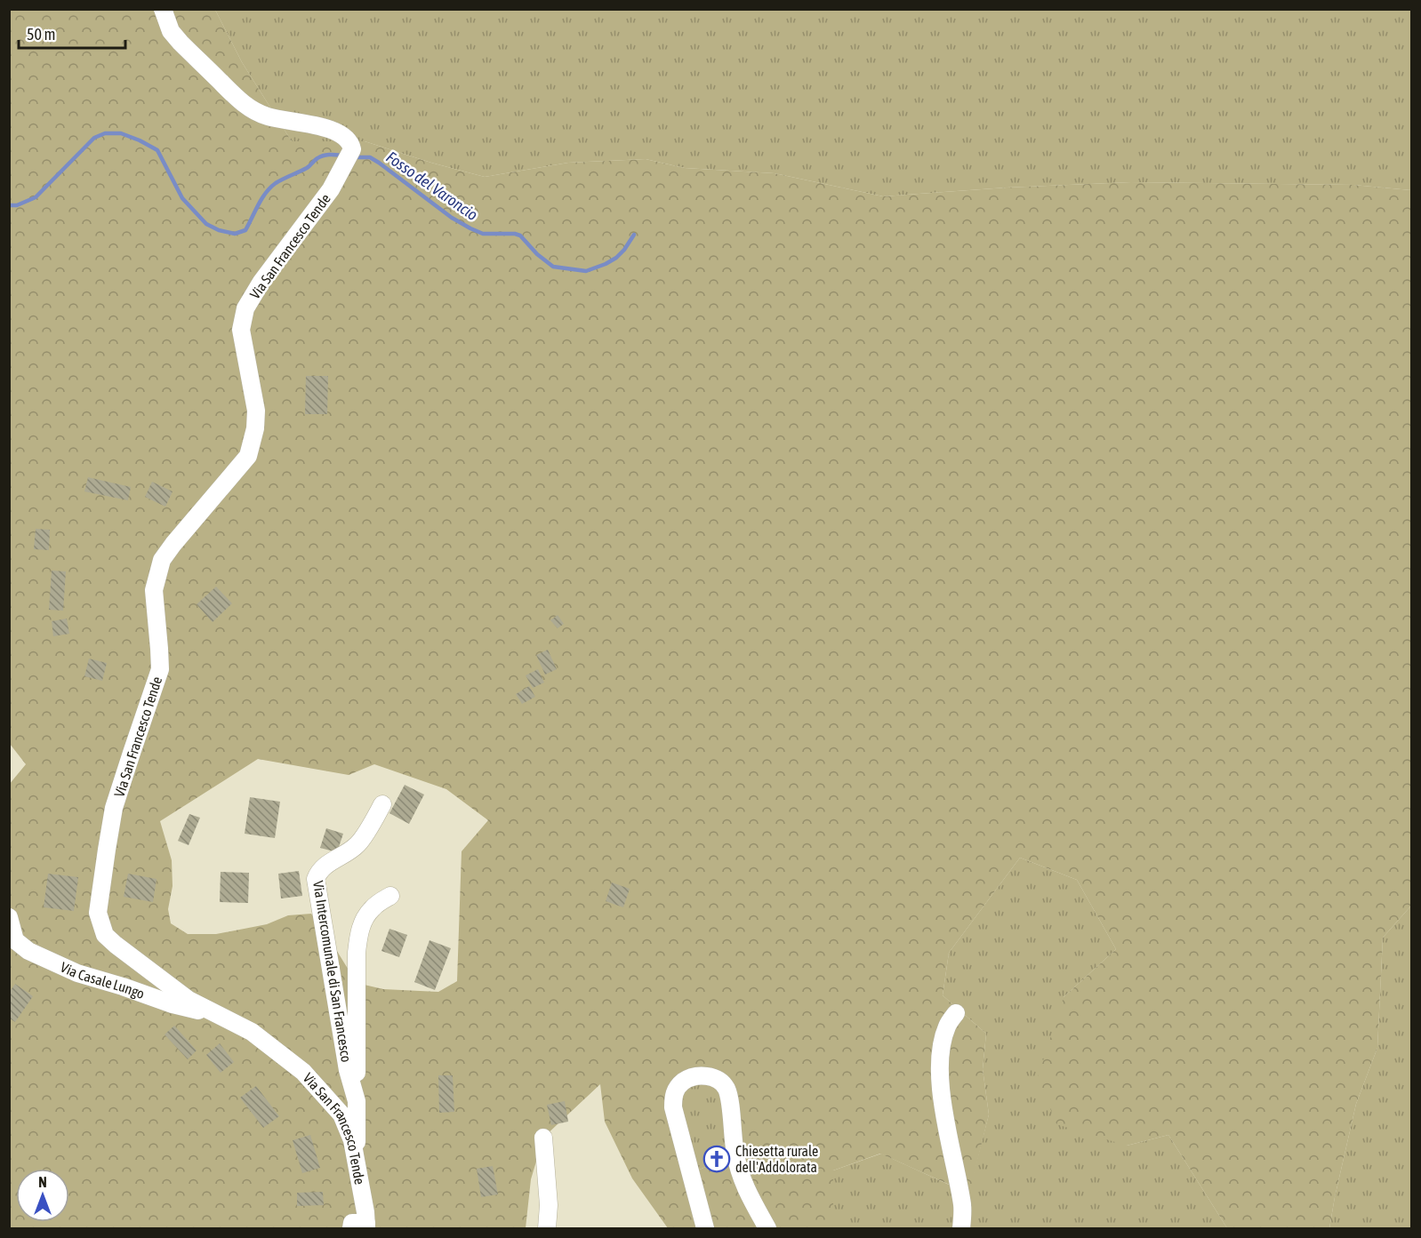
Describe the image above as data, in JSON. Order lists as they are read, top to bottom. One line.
{"streets":{"street":["Via San Francesco Tende","Via Intercomunale di San Francesco","Via Casale Lungo"]},"crossings":[["Via San Francesco Tende","Via Intercomunale di San Francesco"],["Via San Francesco Tende","Via Casale Lungo"]],"water":["Fosso del Varoncio"],"places":{"church":["Chiesetta rurale dell'Addolorata"]},"scale_bar":"50 m","north":"top"}
